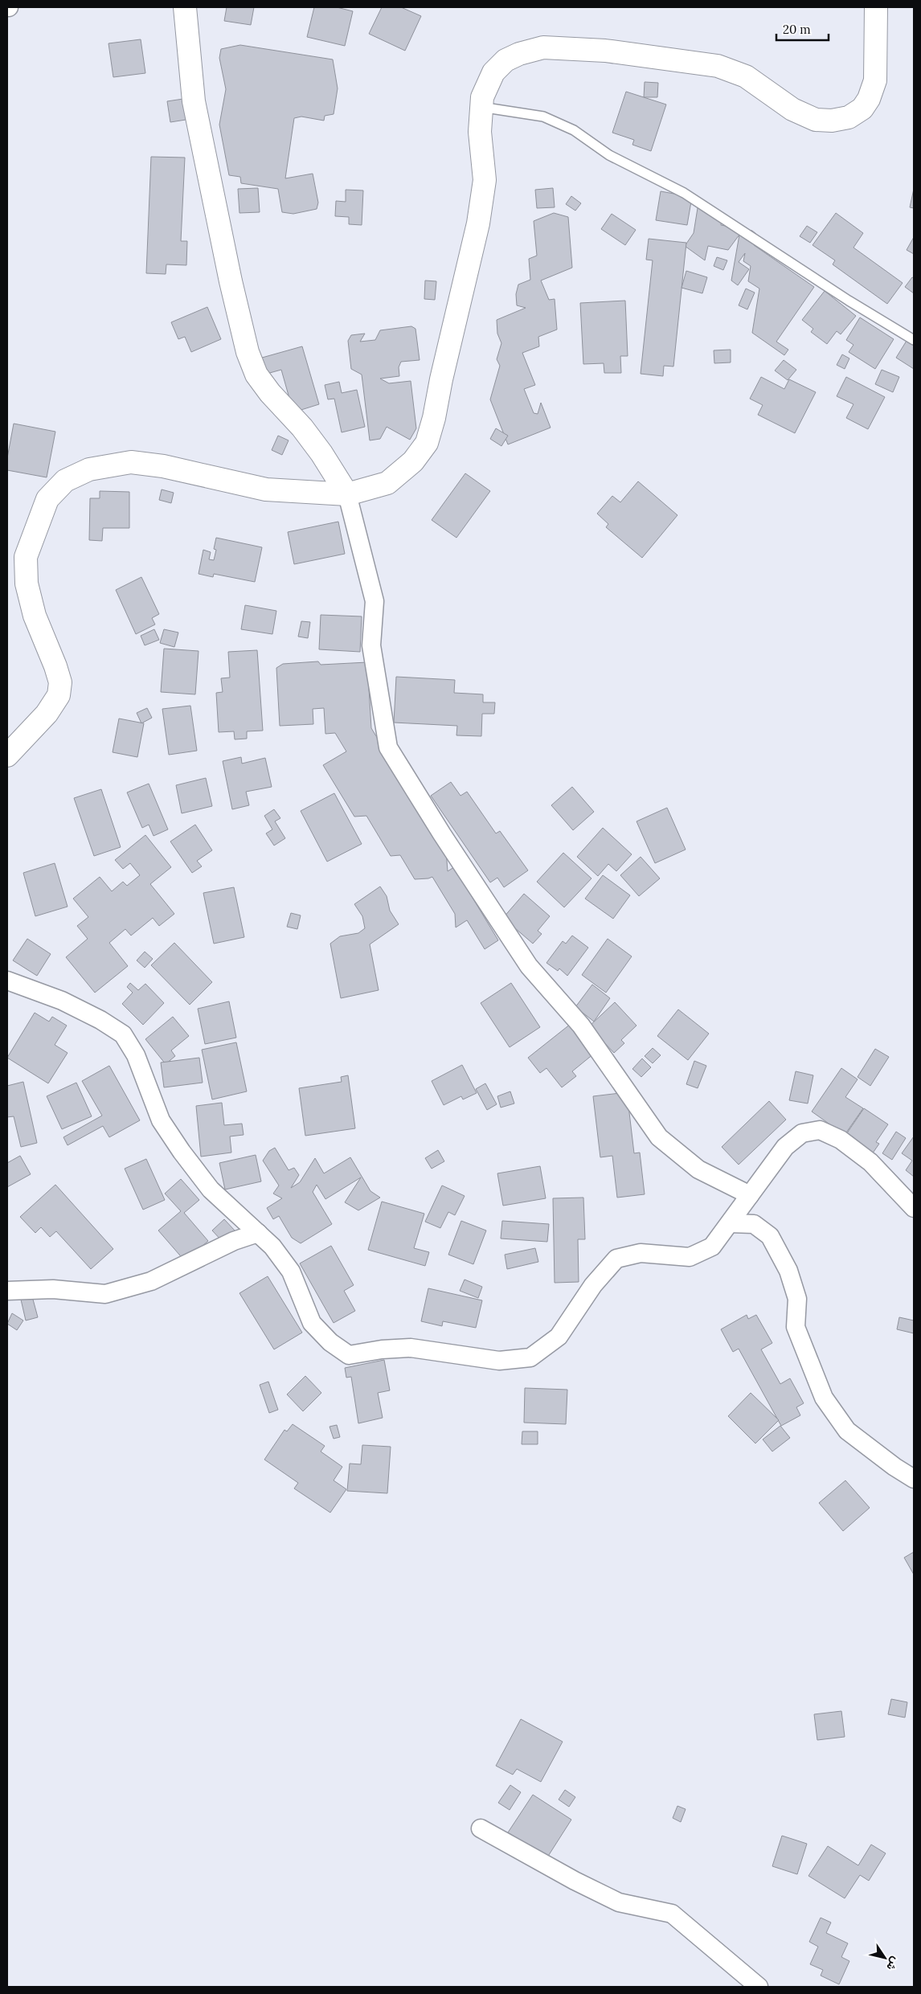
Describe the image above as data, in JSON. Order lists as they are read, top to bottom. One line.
{"scale_bar":"20 m","north":"bottom right"}
